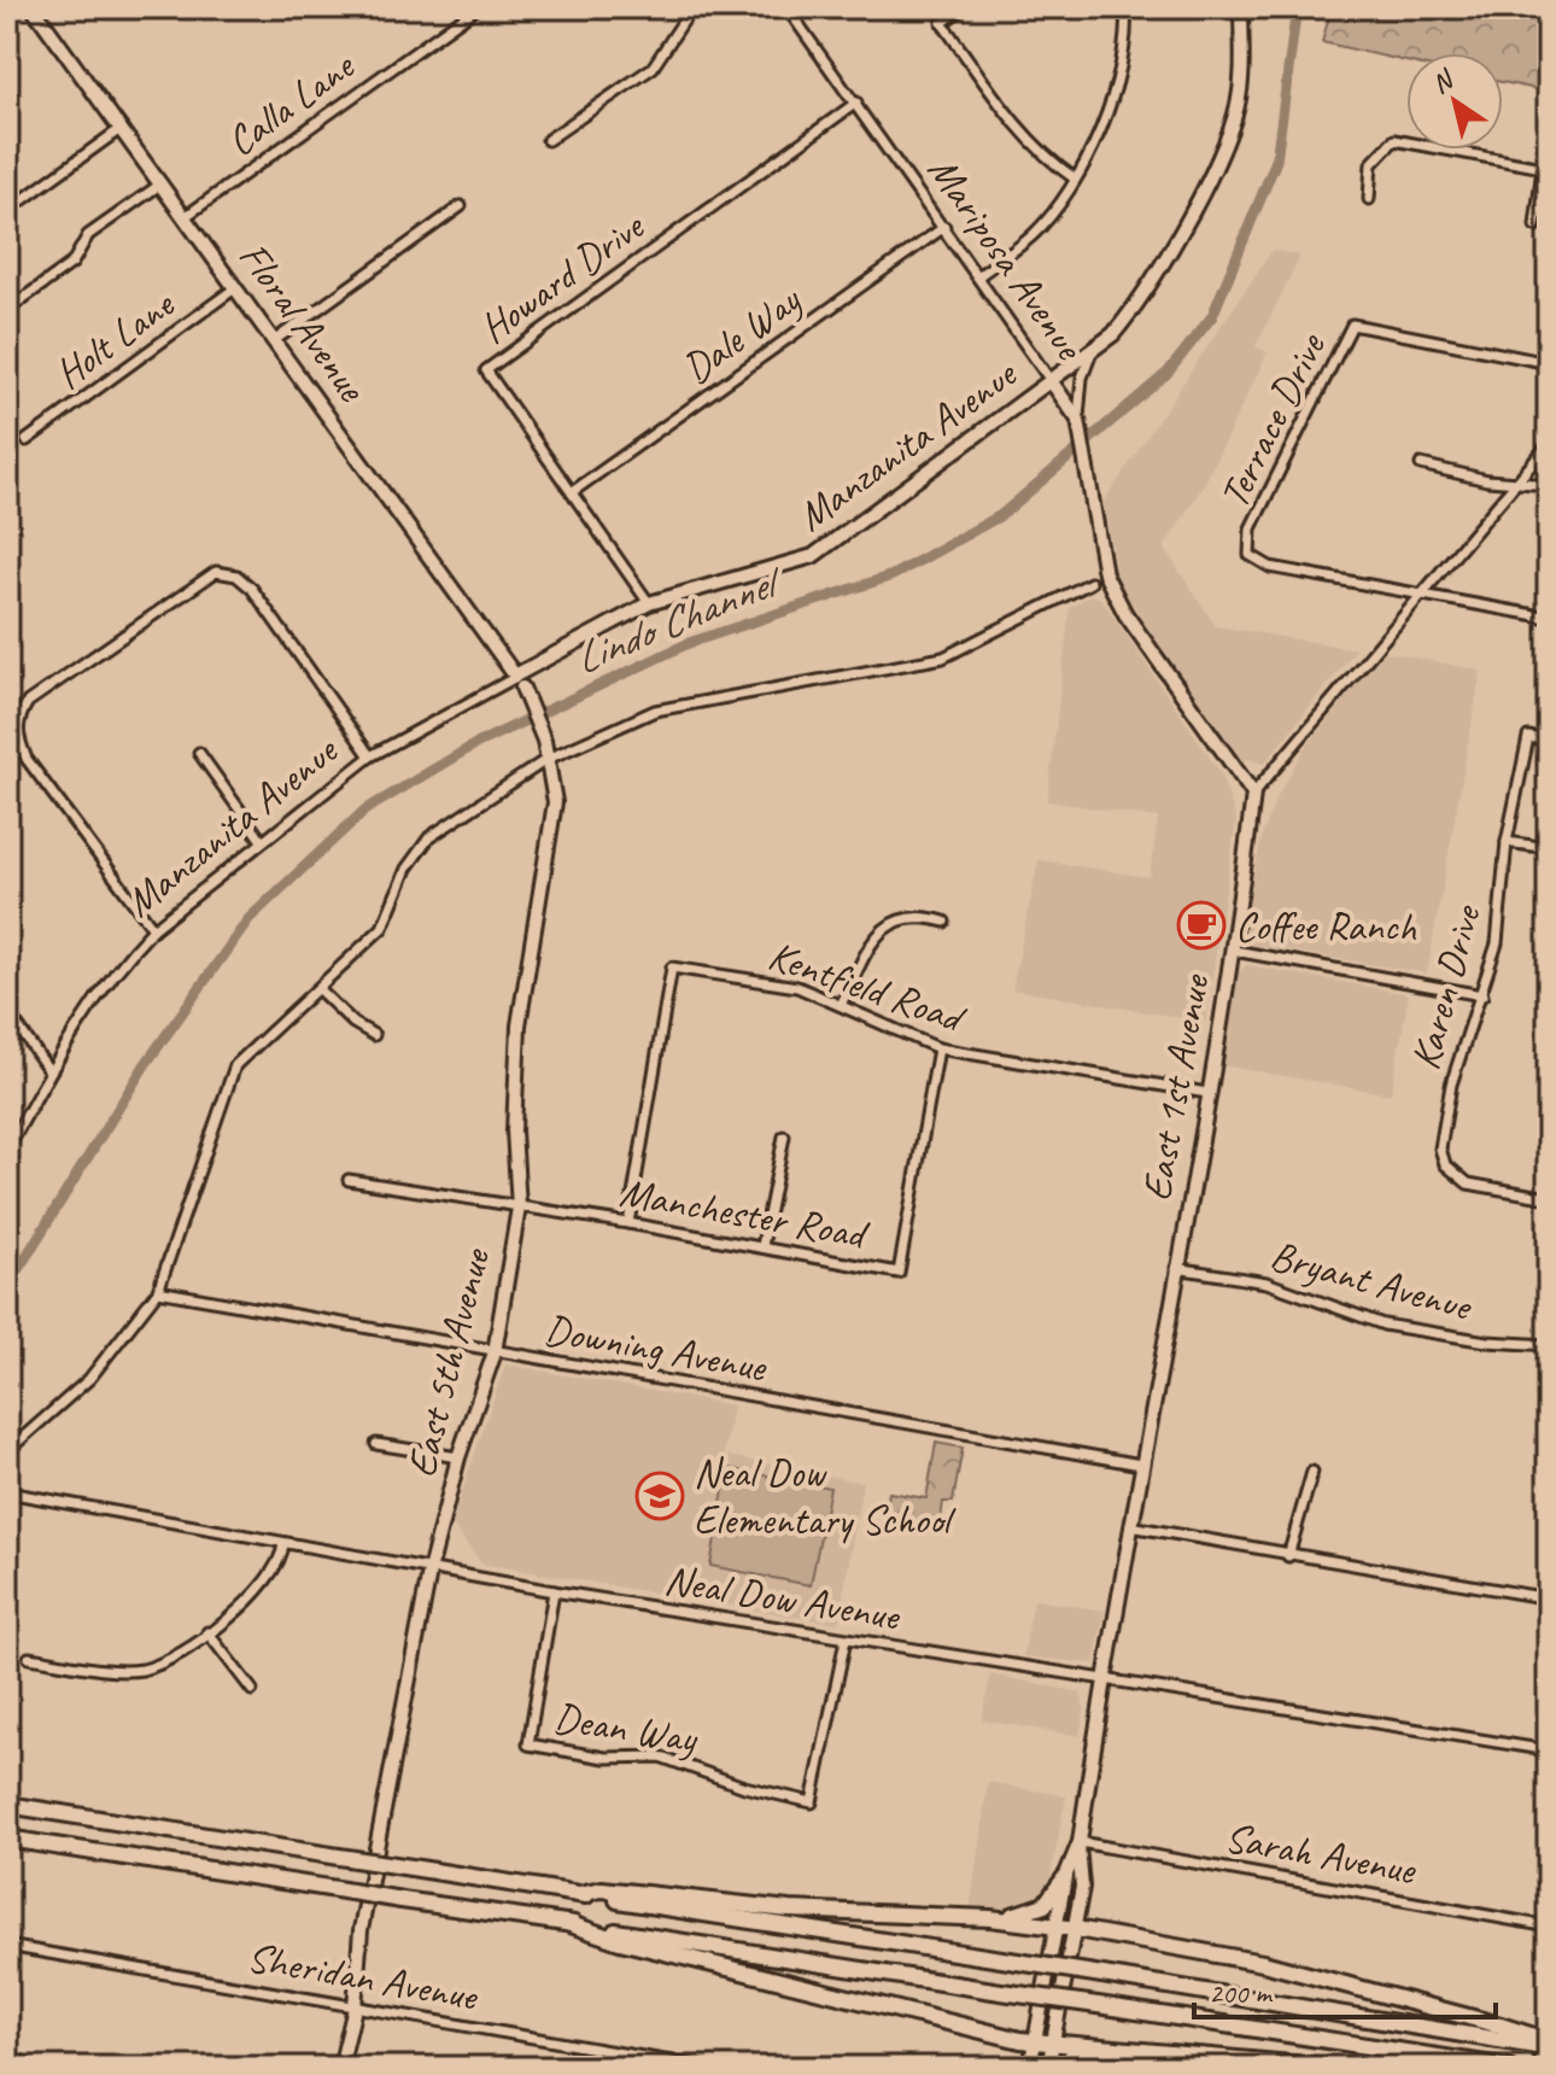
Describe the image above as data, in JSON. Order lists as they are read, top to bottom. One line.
{"streets":{"street":["Calla Lane","Mariposa Avenue","Howard Drive","Floral Avenue","Dale Way","Holt Lane","Terrace Drive","Manzanita Avenue","Kentfield Road","Karen Drive","East 1st Avenue","Manchester Road","Bryant Avenue","Downing Avenue","East 5th Avenue","Neal Dow Avenue","Dean Way","Sarah Avenue","Sheridan Avenue"]},"crossings":[["Calla Lane","Floral Avenue"],["Mariposa Avenue","Howard Drive"],["Mariposa Avenue","Dale Way"],["Mariposa Avenue","Manzanita Avenue"],["Mariposa Avenue","East 1st Avenue"],["Howard Drive","Dale Way"],["Howard Drive","Manzanita Avenue"],["Floral Avenue","Holt Lane"],["Floral Avenue","Manzanita Avenue"],["Floral Avenue","East 5th Avenue"],["Manzanita Avenue","East 5th Avenue"],["Kentfield Road","East 1st Avenue"],["Kentfield Road","Manchester Road"],["East 1st Avenue","Bryant Avenue"],["East 1st Avenue","Downing Avenue"],["East 1st Avenue","Neal Dow Avenue"],["East 1st Avenue","Sarah Avenue"],["Manchester Road","East 5th Avenue"],["Downing Avenue","East 5th Avenue"],["East 5th Avenue","Neal Dow Avenue"],["East 5th Avenue","Sheridan Avenue"],["Neal Dow Avenue","Dean Way"]],"water":["Lindo Channel"],"places":{"cafe":["Coffee Ranch"],"school or university":["Neal Dow Elementary School"]},"scale_bar":"200 m","north":"top left"}
